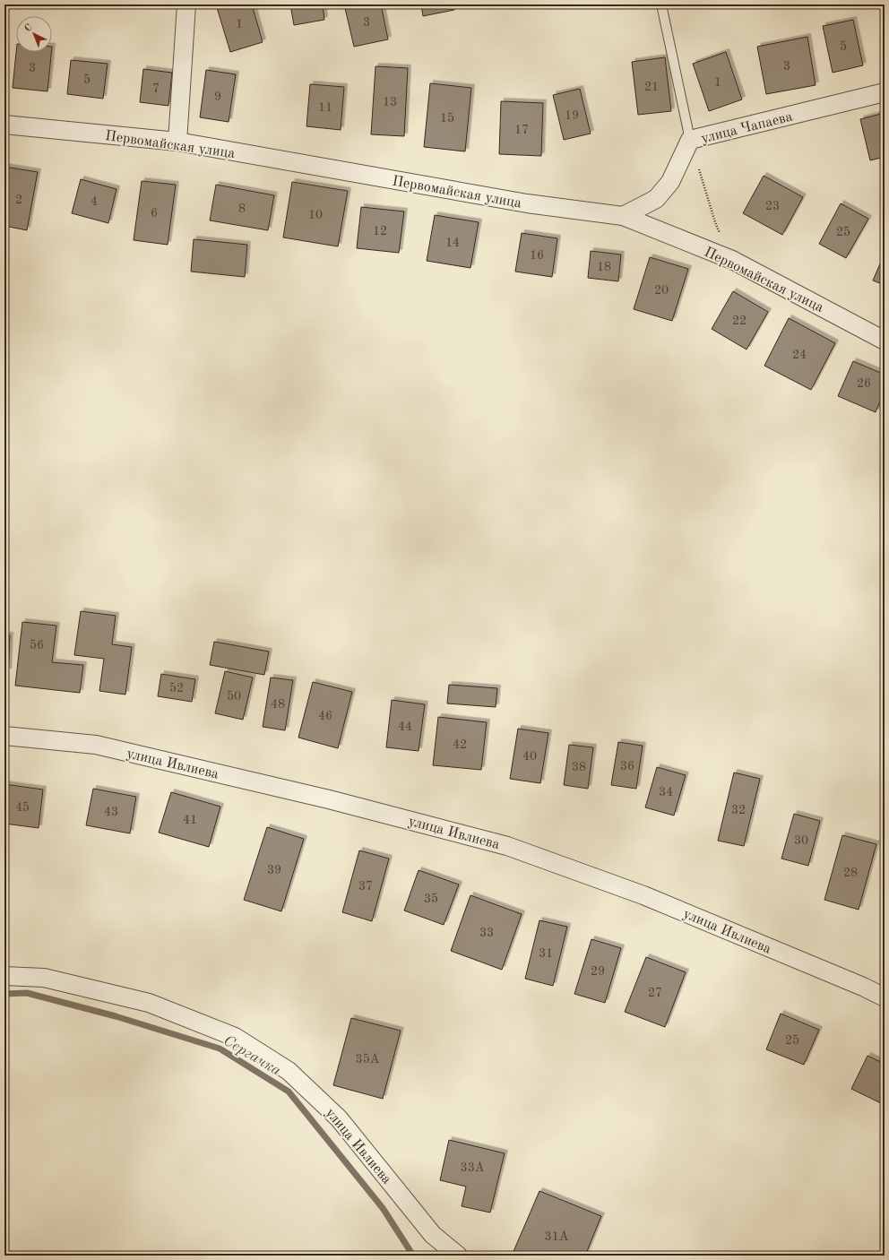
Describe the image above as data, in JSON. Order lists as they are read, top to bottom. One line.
{"streets":{"street":["улица Чапаева","Первомайская улица","улица Ивлиева"]},"crossings":[["улица Чапаева","Первомайская улица"]],"water":["Сергачка"],"house_numbers":["3","1","5","3","3","5","1","21","7","9","13","11","19","15","17","2","4","23","8","6","10","12","25","14","16","18","20","22","24","26","56","52","50","48","46","44","42","40","36","38","34","45","32","43","41","30","39","28","37","35","33","31","29","27","25","35А","33А","31А"],"north":"top left"}
